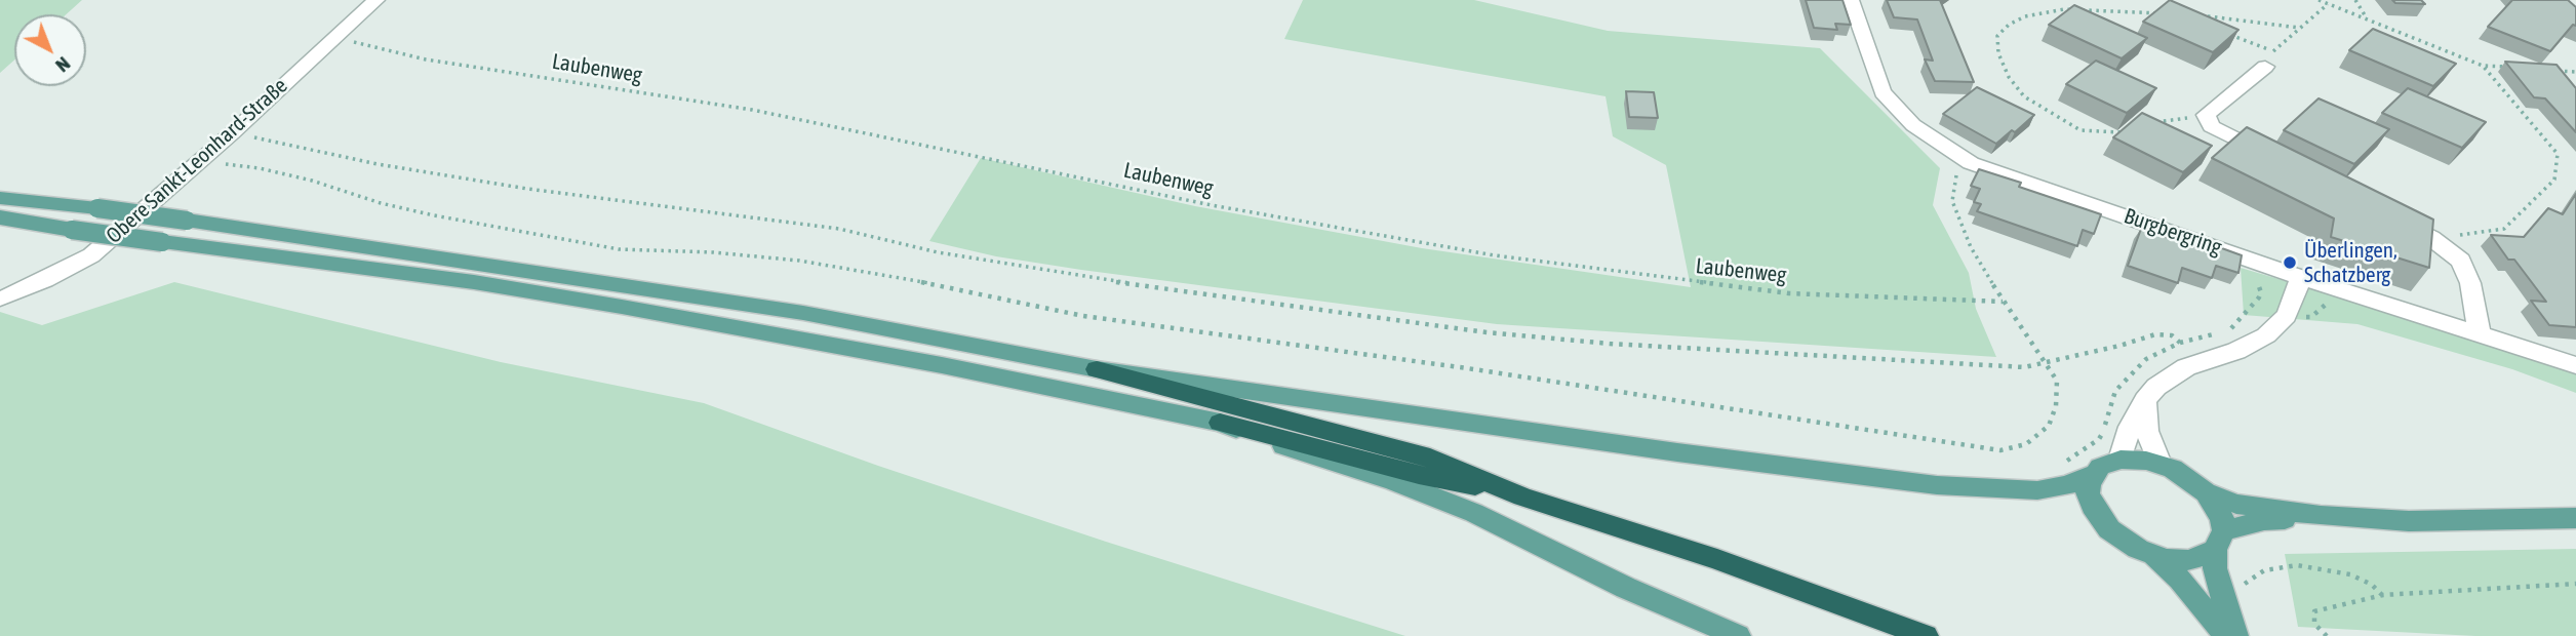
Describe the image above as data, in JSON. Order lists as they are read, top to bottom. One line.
{"streets":{"street":["Obere Sankt-Leonhard-Straße","Burgbergring"],"path":["Laubenweg"]},"crossings":[["Laubenweg","Obere Sankt-Leonhard-Straße"]],"places":["Überlingen, Schatzberg"],"north":"bottom right"}
